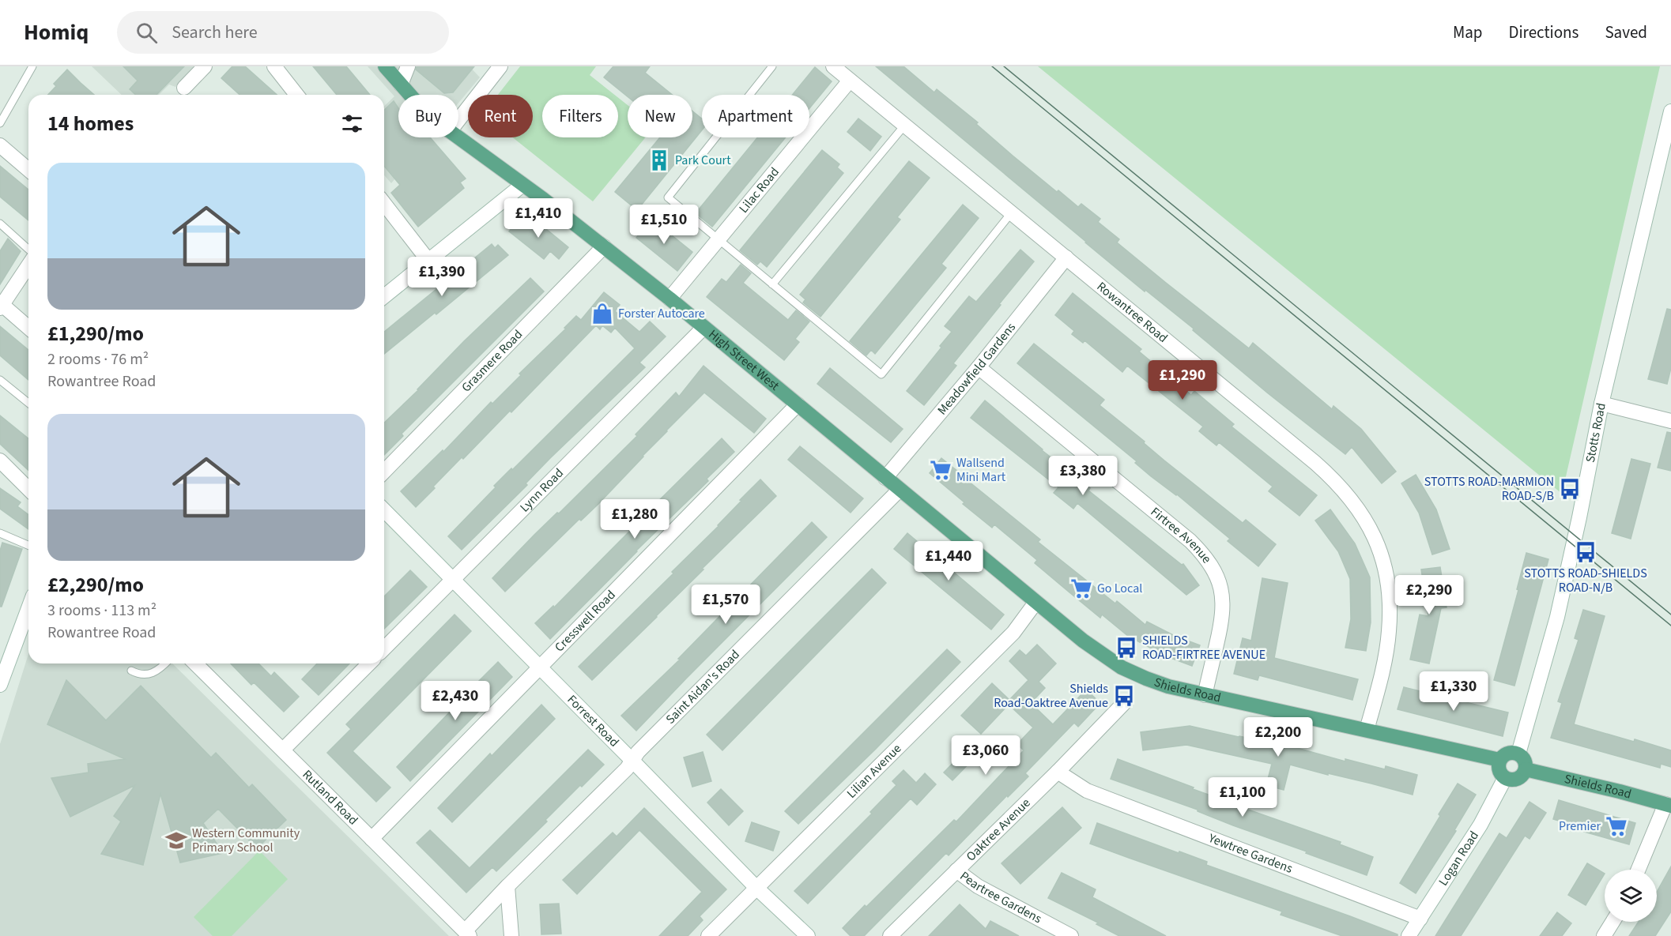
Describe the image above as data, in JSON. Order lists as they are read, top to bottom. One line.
{"streets":{"main road":["High Street West","Shields Road"],"street":["Lilac Road","Rowantree Road","Grasmere Road","Meadowfield Gardens","Stotts Road","Lynn Road","Firtree Avenue","Cresswell Road","Saint Aidan's Road","Forrest Road","Lilian Avenue","Rutland Road","Oaktree Avenue","Yewtree Gardens","Logan Road","Peartree Gardens"]},"crossings":[["Lilac Road","Rowantree Road"],["Lilac Road","High Street West"],["Rowantree Road","Meadowfield Gardens"],["Rowantree Road","Shields Road"],["High Street West","Grasmere Road"],["High Street West","Meadowfield Gardens"],["High Street West","Lynn Road"],["High Street West","Cresswell Road"],["High Street West","Saint Aidan's Road"],["High Street West","Shields Road"],["High Street West","Lilian Avenue"],["Meadowfield Gardens","Firtree Avenue"],["Stotts Road","Shields Road"],["Stotts Road","Logan Road"],["Lynn Road","Forrest Road"],["Firtree Avenue","Shields Road"],["Cresswell Road","Forrest Road"],["Cresswell Road","Rutland Road"],["Saint Aidan's Road","Forrest Road"],["Saint Aidan's Road","Rutland Road"],["Shields Road","Lilian Avenue"],["Shields Road","Logan Road"],["Forrest Road","Lilian Avenue"],["Oaktree Avenue","Yewtree Gardens"],["Oaktree Avenue","Peartree Gardens"],["Yewtree Gardens","Logan Road"]],"places":{"building":["Park Court"],"shop":["Forster Autocare"],"supermarket":["Wallsend Mini Mart","Go Local","Premier"],"bus stop":["STOTTS ROAD-MARMION ROAD-S/B","STOTTS ROAD-SHIELDS ROAD-N/B","SHIELDS ROAD-FIRTREE AVENUE","Shields Road-Oaktree Avenue"],"school or university":["Western Community Primary School"]},"page":{"header":"Homiq","search":"Search here","nav":["Map","Directions","Saved"],"chip":["Buy","Rent","Filters","New","Apartment"],"heading":"14 homes","list":[{"name":"£1,290/mo","note":"2 rooms · 76 m² · Rowantree Road"},{"name":"£2,290/mo","note":"3 rooms · 113 m² · Rowantree Road"}],"price":["£1,410","£1,510","£1,390","£1,290","£3,380","£1,280","£1,440","£2,290","£1,570","£1,330","£2,430","£2,200","£3,060","£1,100"]}}
